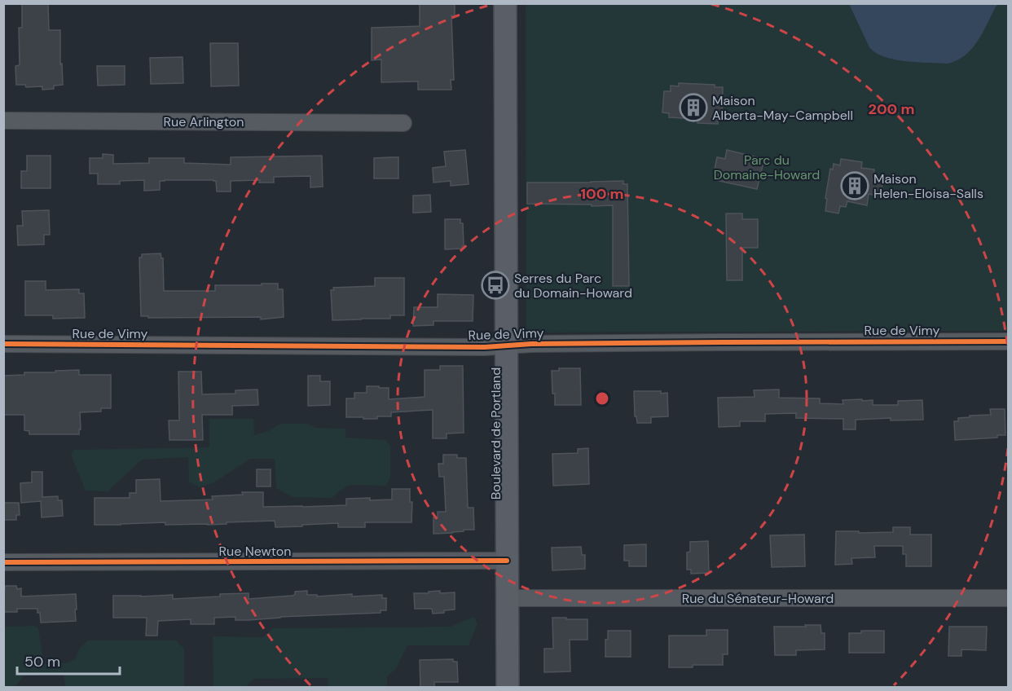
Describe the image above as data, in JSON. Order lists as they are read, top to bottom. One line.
{"streets":{"main road":["Boulevard de Portland"],"street":["Rue Arlington","Rue de Vimy","Rue Newton","Rue du Sénateur-Howard"]},"crossings":[["Rue de Vimy","Boulevard de Portland"],["Boulevard de Portland","Rue Newton"],["Boulevard de Portland","Rue du Sénateur-Howard"]],"parks":["Parc du Domaine-Howard"],"places":{"building":["Maison Alberta-May-Campbell","Maison Helen-Eloisa-Salls"],"bus stop":["Serres du Parc du Domain-Howard"]},"scale_bar":"50 m","rings":["200 m","100 m"]}
